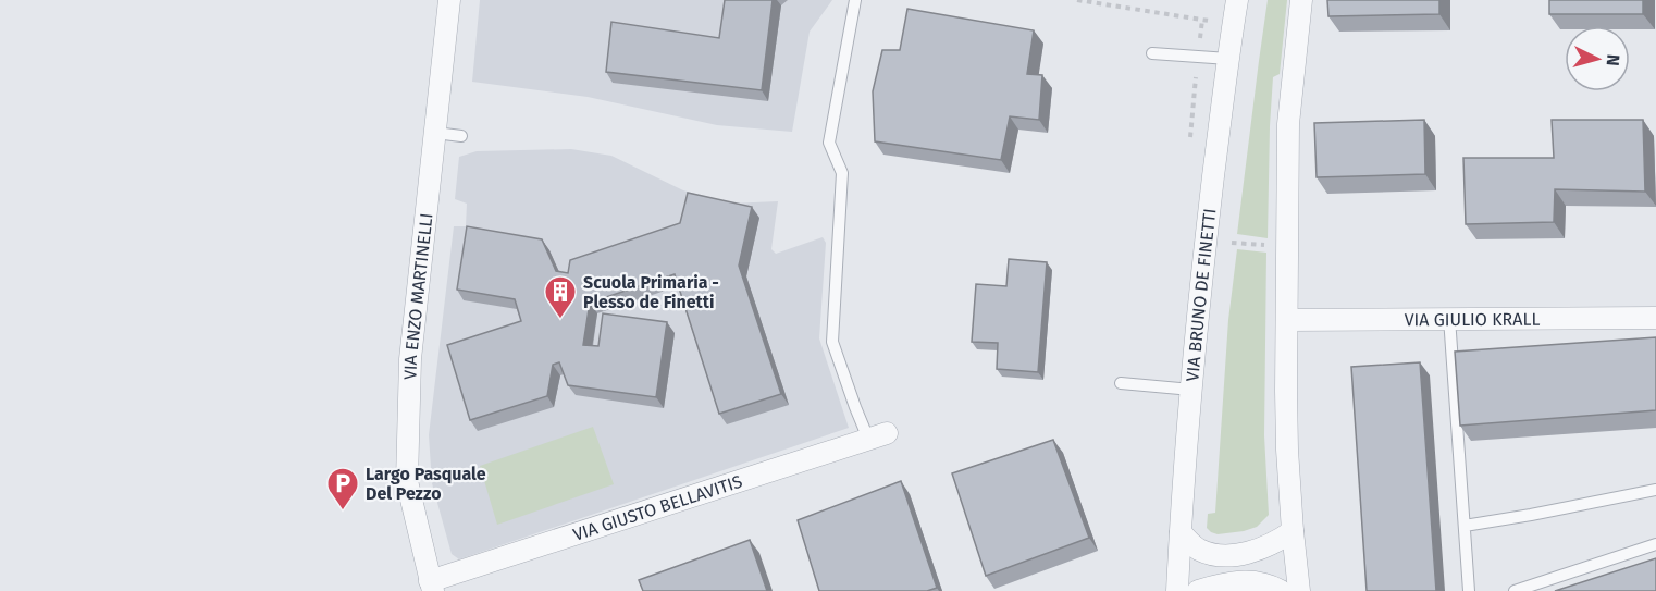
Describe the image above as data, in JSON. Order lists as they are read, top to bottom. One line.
{"streets":{"street":["VIA BRUNO DE FINETTI","VIA ENZO MARTINELLI","VIA GIULIO KRALL","VIA GIUSTO BELLAVITIS"]},"crossings":[["VIA ENZO MARTINELLI","VIA GIUSTO BELLAVITIS"]],"places":{"building":["Scuola Primaria - Plesso de Finetti"],"parking":["Largo Pasquale Del Pezzo"]},"north":"right"}
